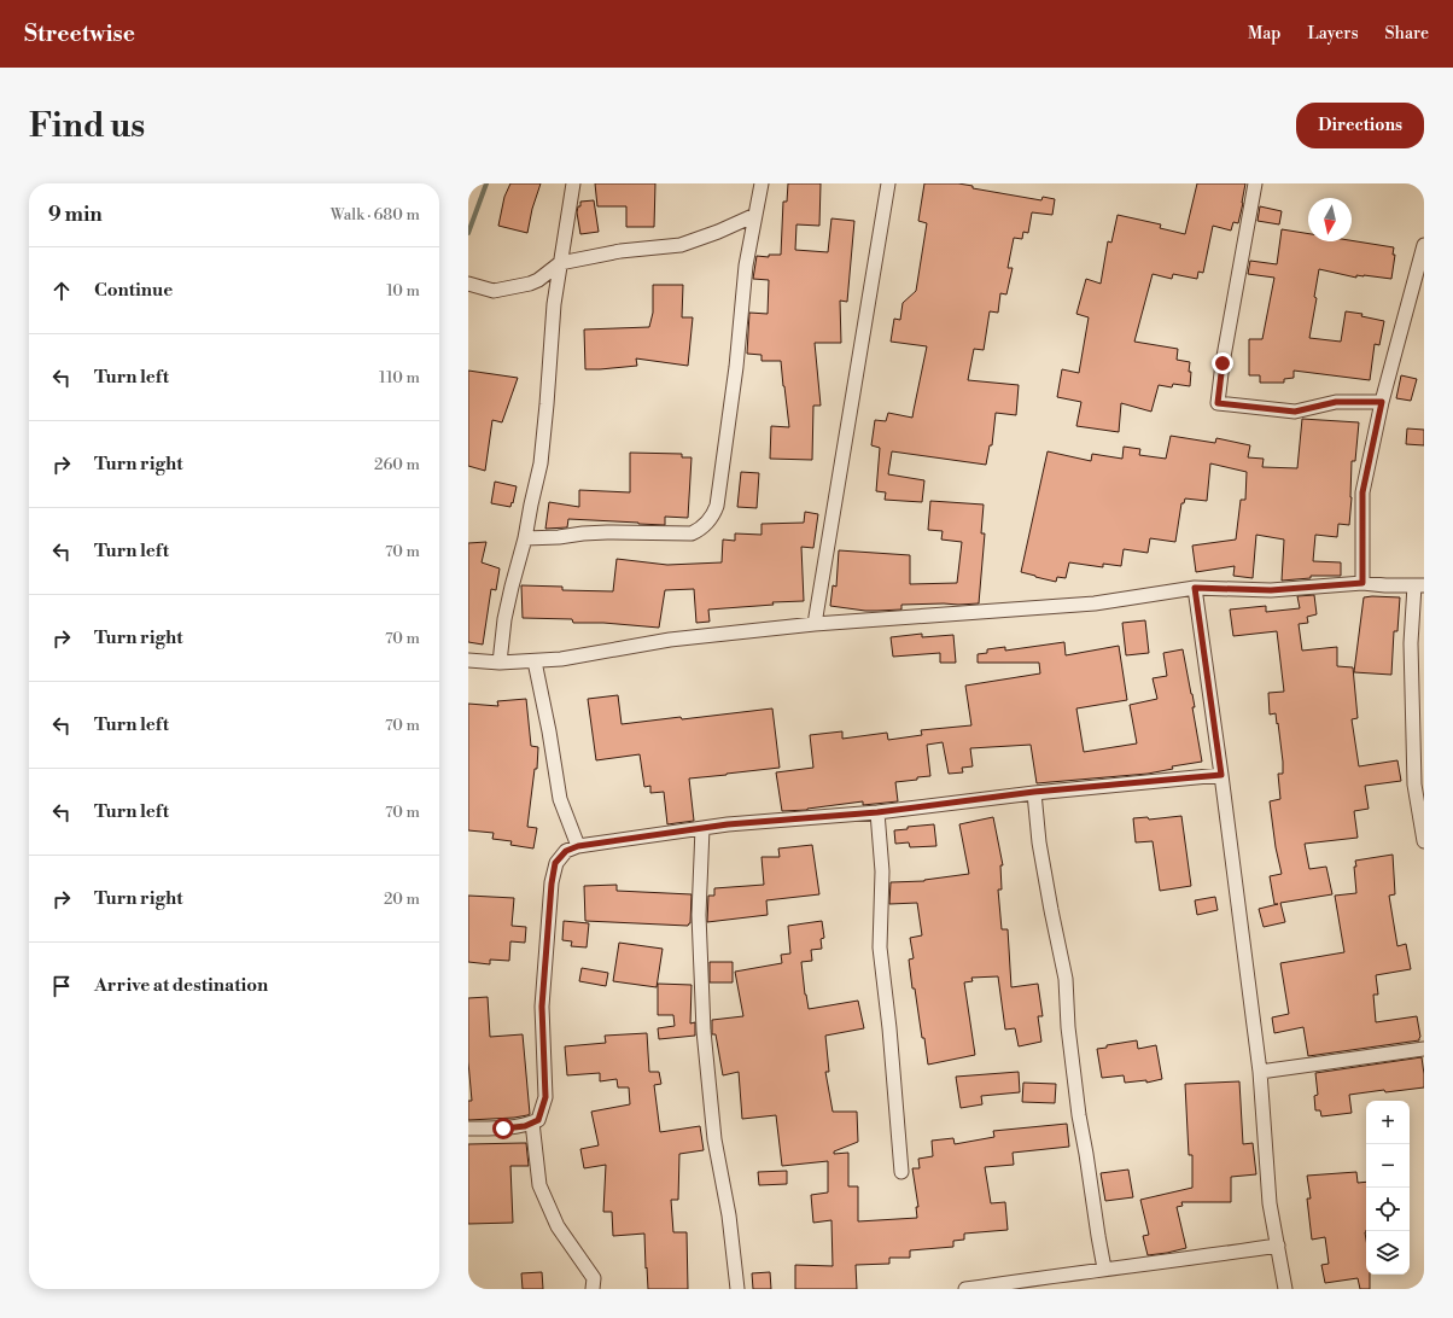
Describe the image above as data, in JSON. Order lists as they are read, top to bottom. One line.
{"north":"bottom","page":{"header":"Streetwise","nav":["Map","Layers","Share"],"buttons":"Directions","title":"Find us","heading":["9 min","Walk · 680 m"],"list":[["Continue","10 m"],["Turn left","110 m"],["Turn right","260 m"],["Turn left","70 m"],["Turn right","70 m"],["Turn left","70 m"],["Turn left","70 m"],["Turn right","20 m"],"Arrive at destination"],"map_buttons":["+","−"]}}
